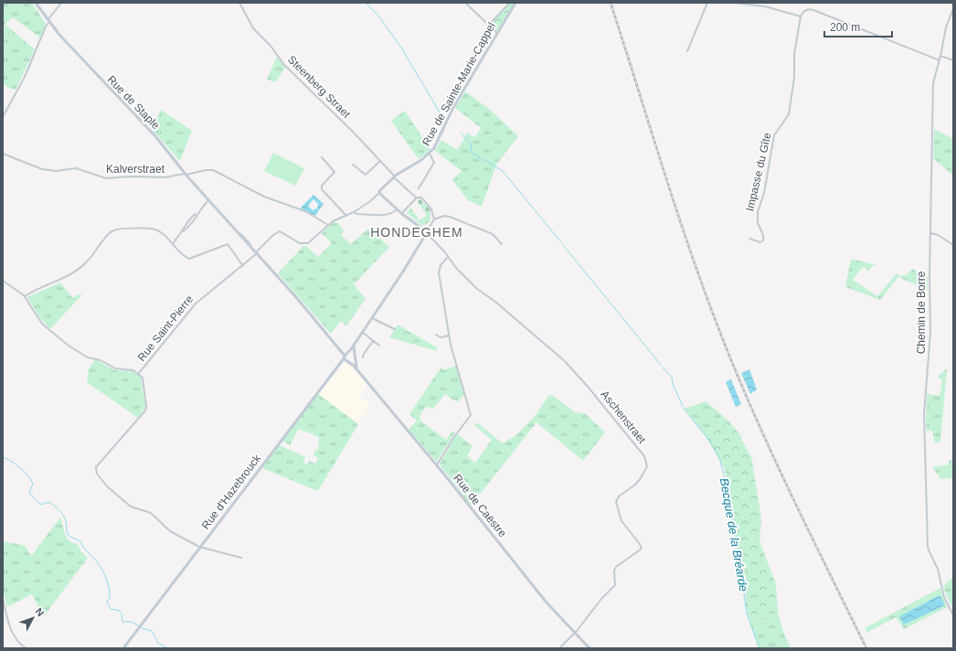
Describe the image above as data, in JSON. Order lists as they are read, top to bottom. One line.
{"streets":{"main road":["Rue de Sainte-Marie-Cappel","Rue de Staple","Rue d'Hazebrouck","Rue de Caëstre"],"street":["Steenberg Straet","Kalverstraet","Impasse du Gîte","Chemin de Borre","Rue Saint-Pierre","Aschenstraet"]},"crossings":[["Rue de Sainte-Marie-Cappel","Steenberg Straet"],["Rue de Sainte-Marie-Cappel","Rue Saint-Pierre"],["Rue de Staple","Kalverstraet"],["Rue de Staple","Rue Saint-Pierre"],["Rue de Staple","Rue d'Hazebrouck"],["Rue de Staple","Rue de Caëstre"],["Kalverstraet","Rue Saint-Pierre"],["Aschenstraet","Rue d'Hazebrouck"],["Aschenstraet","Rue de Caëstre"],["Rue d'Hazebrouck","Rue de Caëstre"]],"districts":["HONDEGHEM"],"water":["Becque de la Bréarde"],"scale_bar":"200 m","north":"top right"}
